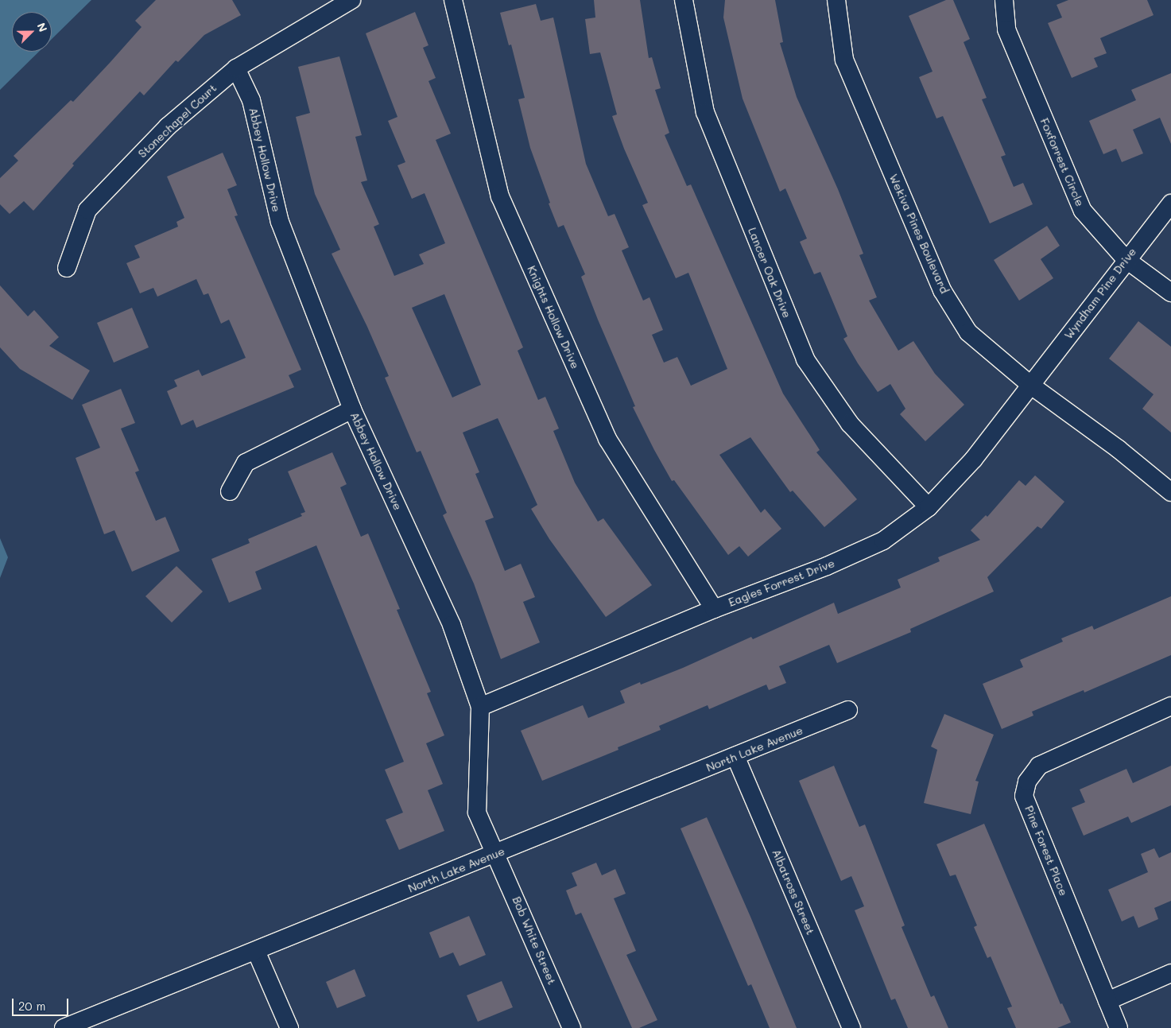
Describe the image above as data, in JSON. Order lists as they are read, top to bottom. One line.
{"streets":{"street":["Stonechapel Court","Abbey Hollow Drive","Foxforrest Circle","Wekiva Pines Boulevard","Lancer Oak Drive","Wyndham Pine Drive","Knights Hollow Drive","Eagles Forrest Drive","North Lake Avenue","Pine Forest Place","Albatross Street","Bob White Street"]},"crossings":[["Stonechapel Court","Abbey Hollow Drive"],["Abbey Hollow Drive","Eagles Forrest Drive"],["Abbey Hollow Drive","North Lake Avenue"],["Abbey Hollow Drive","Bob White Street"],["Foxforrest Circle","Wyndham Pine Drive"],["Wekiva Pines Boulevard","Wyndham Pine Drive"],["Wekiva Pines Boulevard","Eagles Forrest Drive"],["Lancer Oak Drive","Eagles Forrest Drive"],["Wyndham Pine Drive","Eagles Forrest Drive"],["Knights Hollow Drive","Eagles Forrest Drive"],["North Lake Avenue","Albatross Street"],["North Lake Avenue","Bob White Street"]],"scale_bar":"20 m","north":"top right"}
